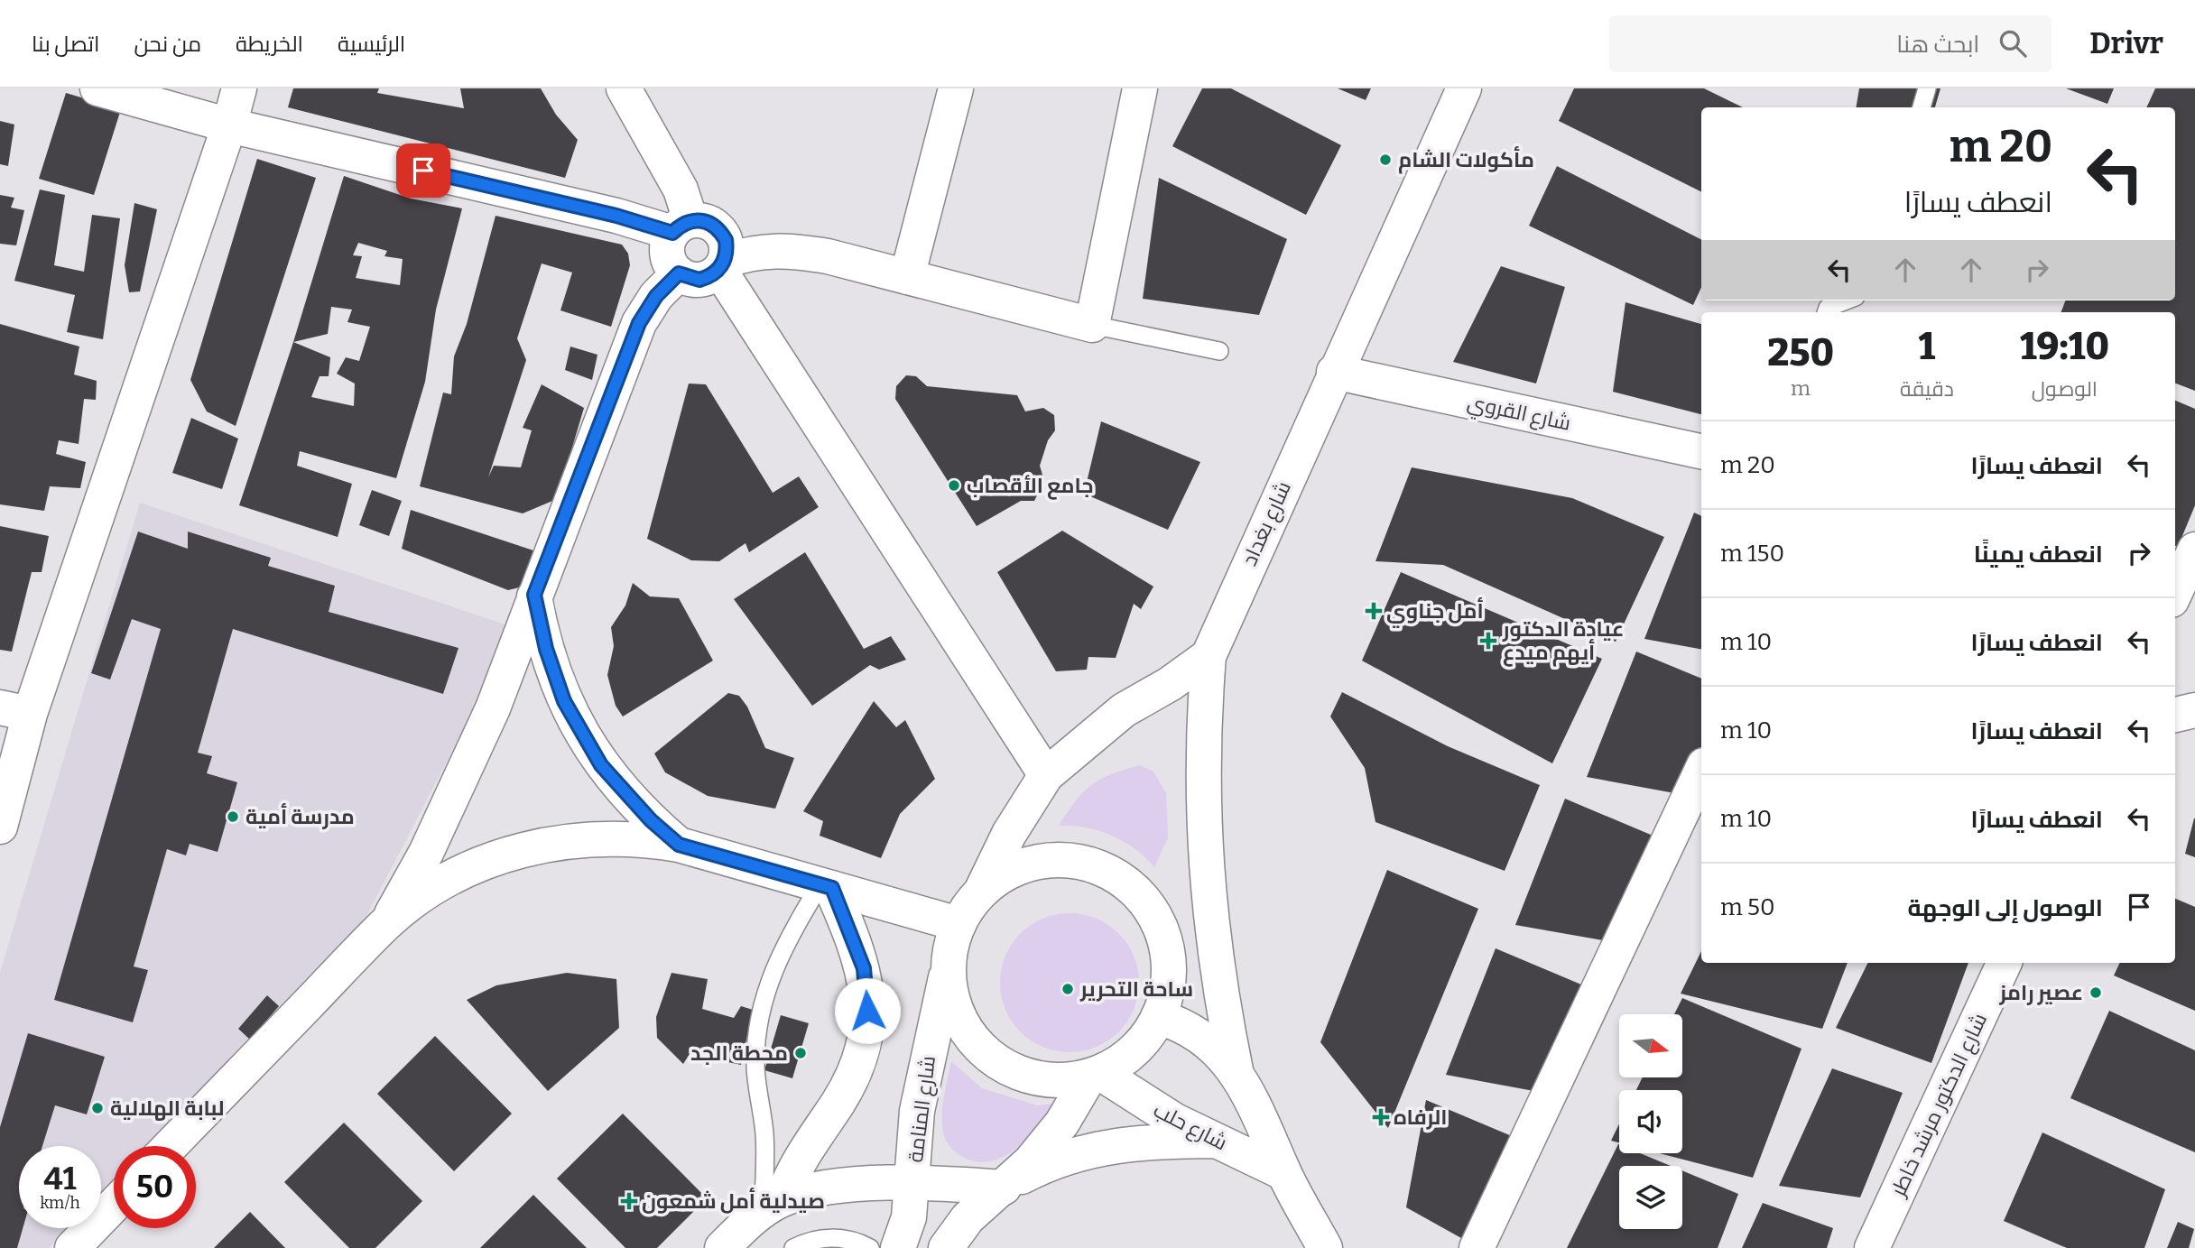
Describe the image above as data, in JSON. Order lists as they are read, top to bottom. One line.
{"streets":{"main road":["شارع القروي","شارع بغداد","شارع الدكتور مرشد خاطر","شارع المنامة","شارع حلب"]},"crossings":[["شارع القروي","شارع بغداد"],["شارع بغداد","شارع المنامة"],["شارع بغداد","شارع حلب"],["شارع المنامة","شارع حلب"]],"places":{"other":["مأكولات الشام","جامع الأقصاب","مدرسة أمية","ساحة التحرير","عصير رامز","محطة الجد","لبابة الهلالية"],"health":["أمل جناوي","عيادة الدكتور أيهم ميدع","الرفاه","صيدلية أمل شمعون"]},"north":"right","page":{"header":"Drivr","search":"ابحث هنا","nav":["الرئيسية","الخريطة","من نحن","اتصل بنا"],"turn":["20 m","انعطف يسارًا"],"eta":["19:10","الوصول","1","دقيقة","250","m"],"list":[{"name":"انعطف يسارًا","value":"20 m"},{"name":"انعطف يمينًا","value":"150 m"},{"name":"انعطف يسارًا","value":"10 m"},{"name":"انعطف يسارًا","value":"10 m"},{"name":"انعطف يسارًا","value":"10 m"},{"name":"الوصول إلى الوجهة","value":"50 m"}],"speed":"41 km/h","limit":"50"}}
